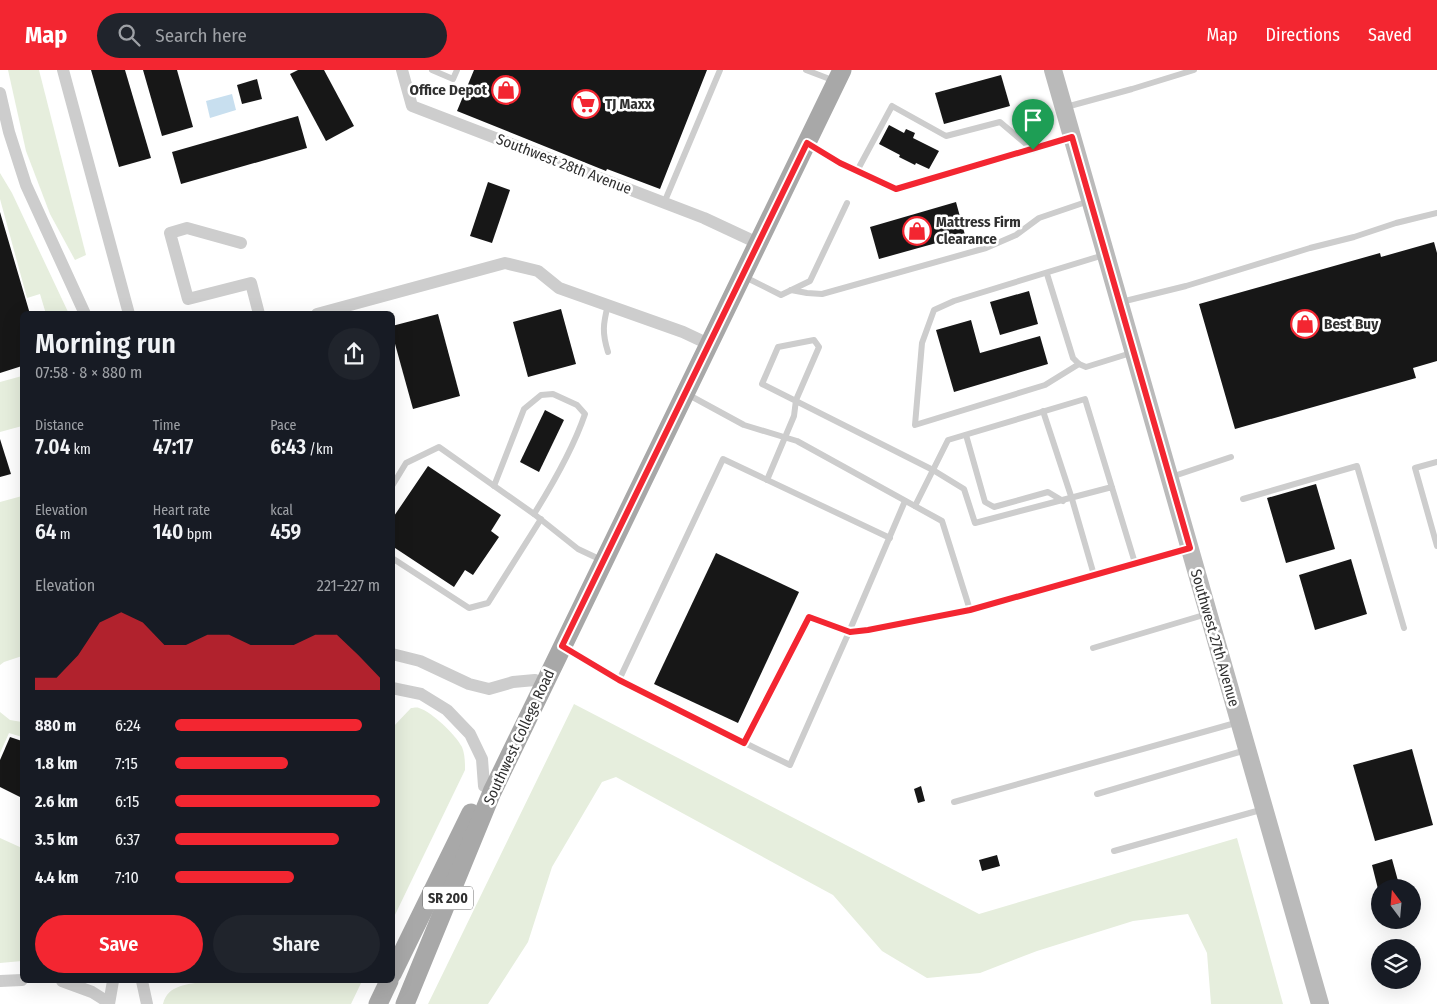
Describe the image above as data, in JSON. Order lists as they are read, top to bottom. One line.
{"streets":{"main road":["Southwest 27th Avenue","Southwest College Road","SR 200"],"street":["Southwest 28th Avenue"]},"crossings":[["Southwest 28th Avenue","Southwest College Road"]],"places":{"shop":["Office Depot","Mattress Firm Clearance","Best Buy"],"supermarket":["TJ Maxx"]},"north":"top","page":{"header":"Map","search":"Search here","nav":["Map","Directions","Saved"],"heading":["Morning run","07:58 · 8 × 880 m"],"stats":[["Distance","7.04 km"],["Time","47:17"],["Pace","6:43 /km"],["Elevation","64 m"],["Heart rate","140 bpm"],["kcal","459"]],"chart":["Elevation","221–227 m"],"list":[{"name":"880 m","note":"6:24"},{"name":"1.8 km","note":"7:15"},{"name":"2.6 km","note":"6:15"},{"name":"3.5 km","note":"6:37"},{"name":"4.4 km","note":"7:10"}],"buttons":["Save","Share"]}}
